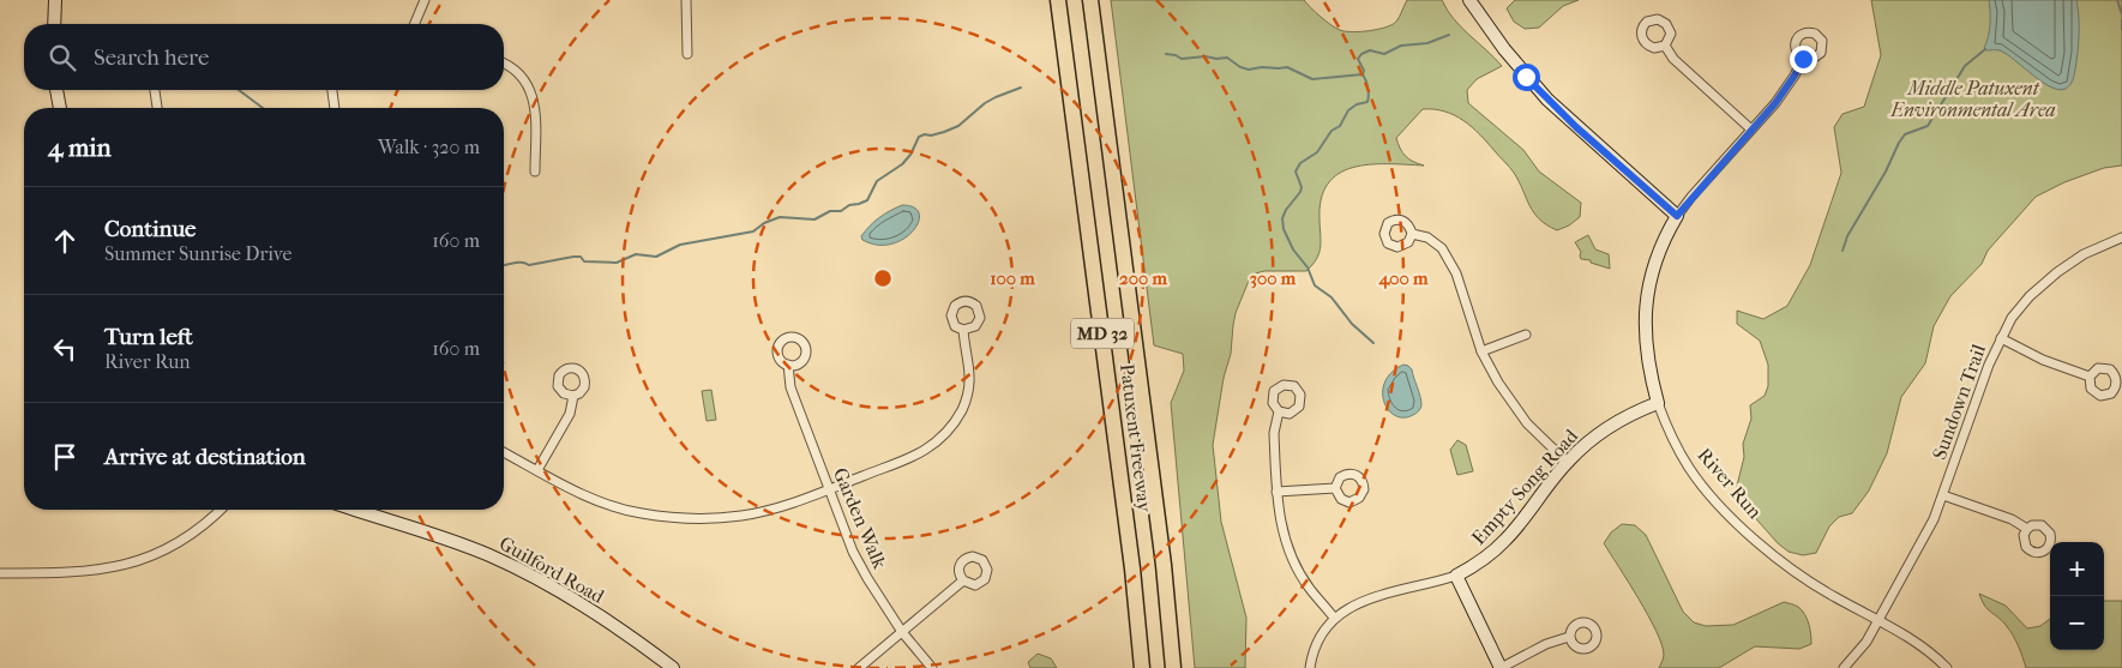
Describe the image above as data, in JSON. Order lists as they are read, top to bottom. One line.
{"streets":{"highway":["MD 32","Patuxent Freeway"],"street":["Sundown Trail","River Run","Empty Song Road","Garden Walk","Guilford Road"]},"crossings":[["Sundown Trail","River Run"],["River Run","Empty Song Road"]],"parks":["Middle Patuxent Environmental Area"],"page":{"search":"Search here","heading":["4 min","Walk · 320 m"],"list":[["Continue","Summer Sunrise Drive","160 m"],["Turn left","River Run","160 m"],"Arrive at destination"],"map_buttons":["+","−"]},"rings":["100 m","200 m","300 m","400 m"]}
